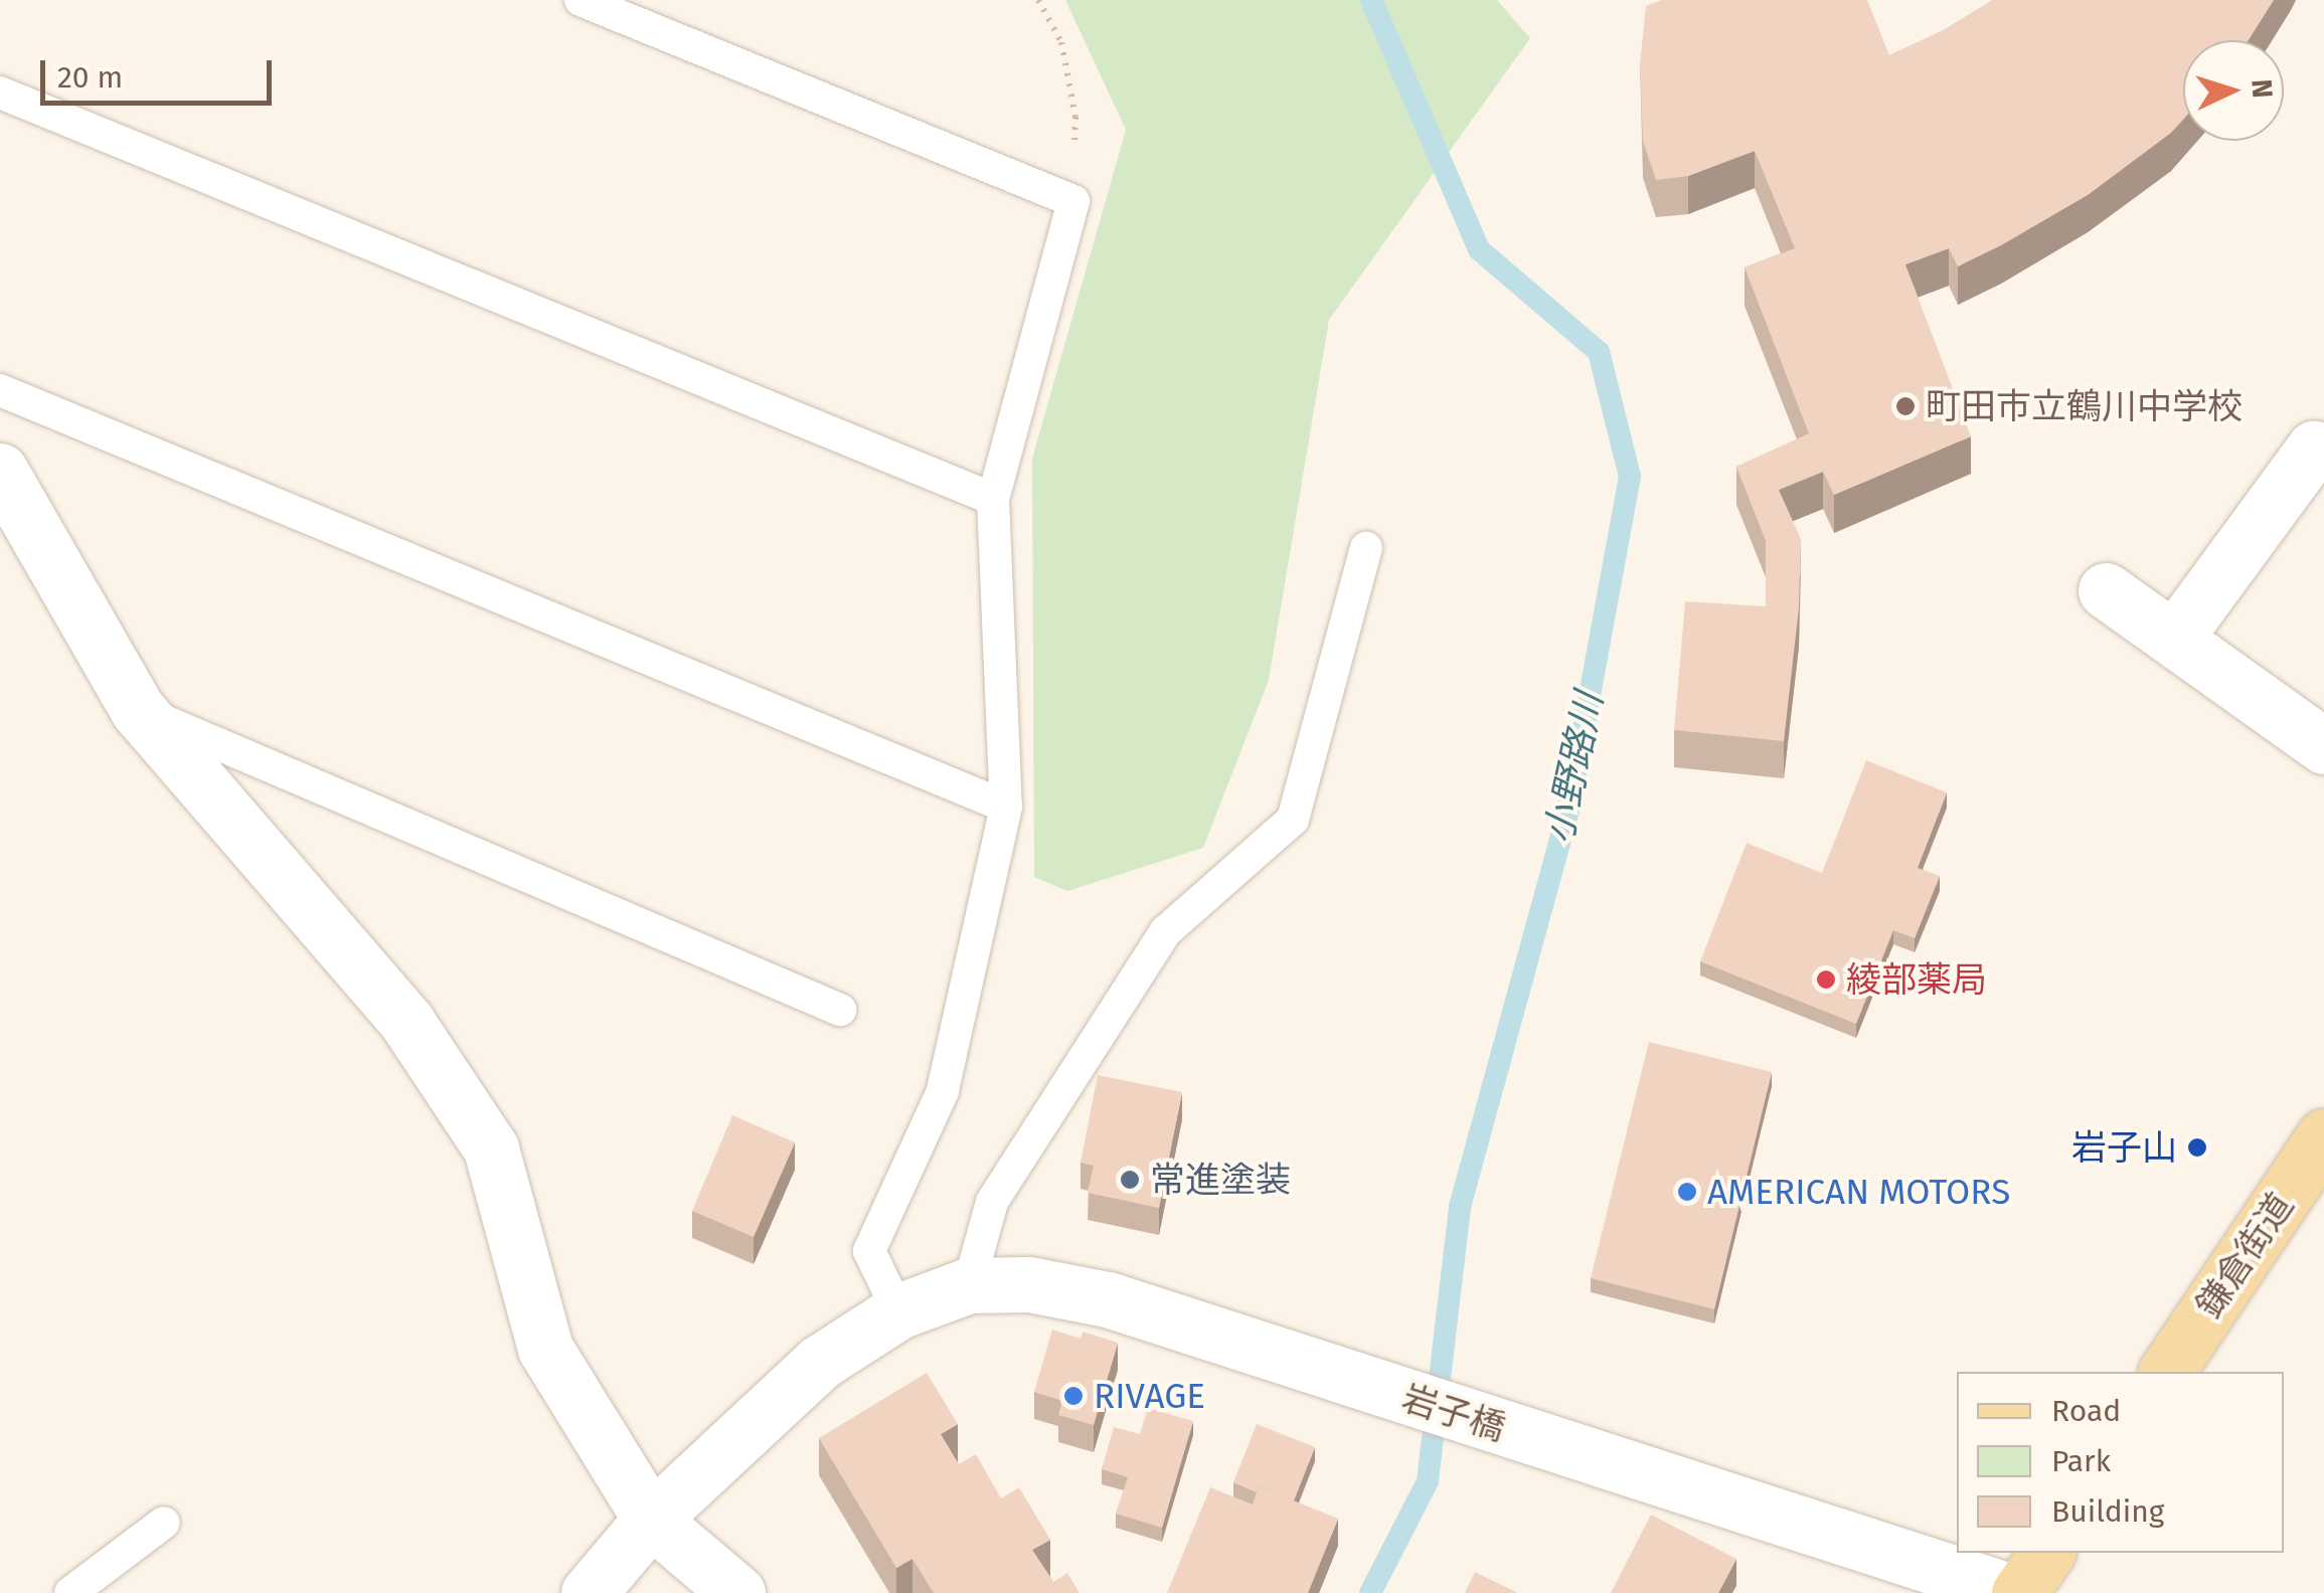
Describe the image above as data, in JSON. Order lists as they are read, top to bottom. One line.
{"streets":{"main road":["鎌倉街道"],"street":["岩子橋"]},"water":["小野路川"],"places":["町田市立鶴川中学校","綾部薬局","岩子山","常進塗装","AMERICAN MOTORS","RIVAGE"],"legend":["Road","Park","Building"],"scale_bar":"20 m","north":"right"}
